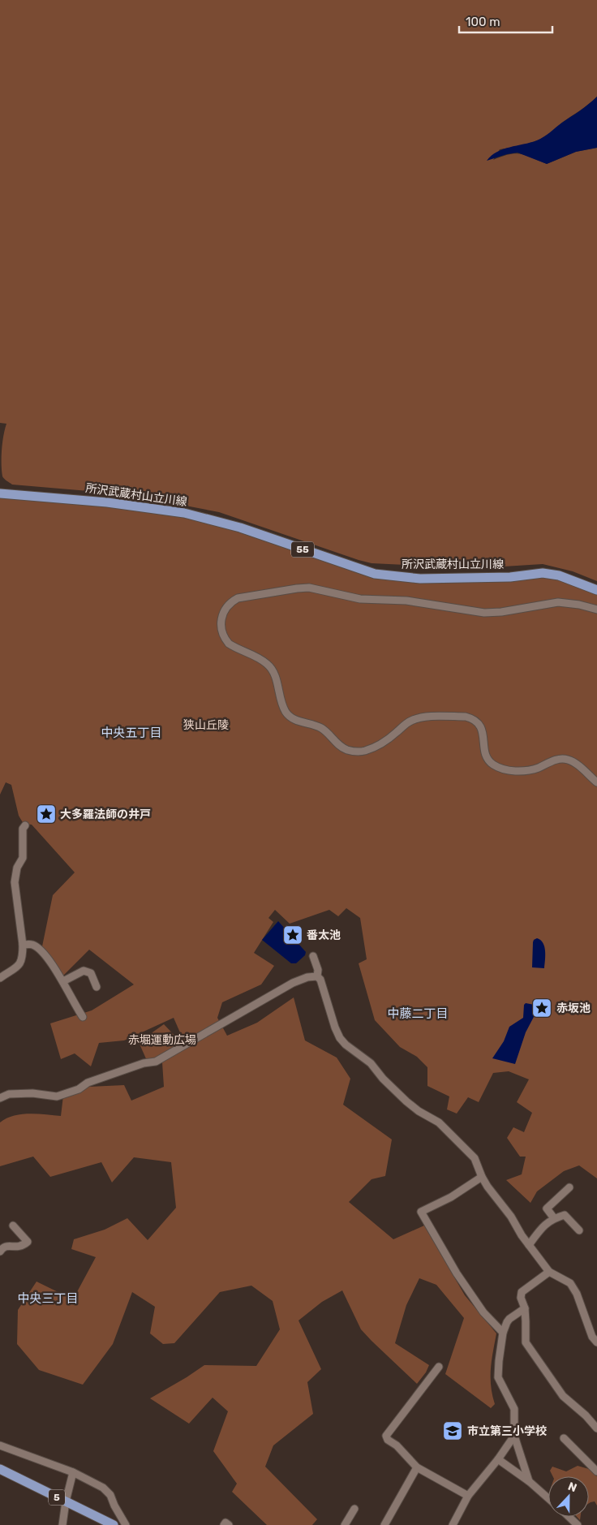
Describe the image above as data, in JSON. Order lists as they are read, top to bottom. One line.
{"streets":{"main road":["所沢武蔵村山立川線","55","5"]},"districts":["中央五丁目","中藤二丁目","中央三丁目"],"parks":["狭山丘陵","赤堀運動広場"],"places":{"place":["大多羅法師の井戸","番太池","赤坂池"],"school or university":["市立第三小学校"]},"scale_bar":"100 m","north":"top"}
